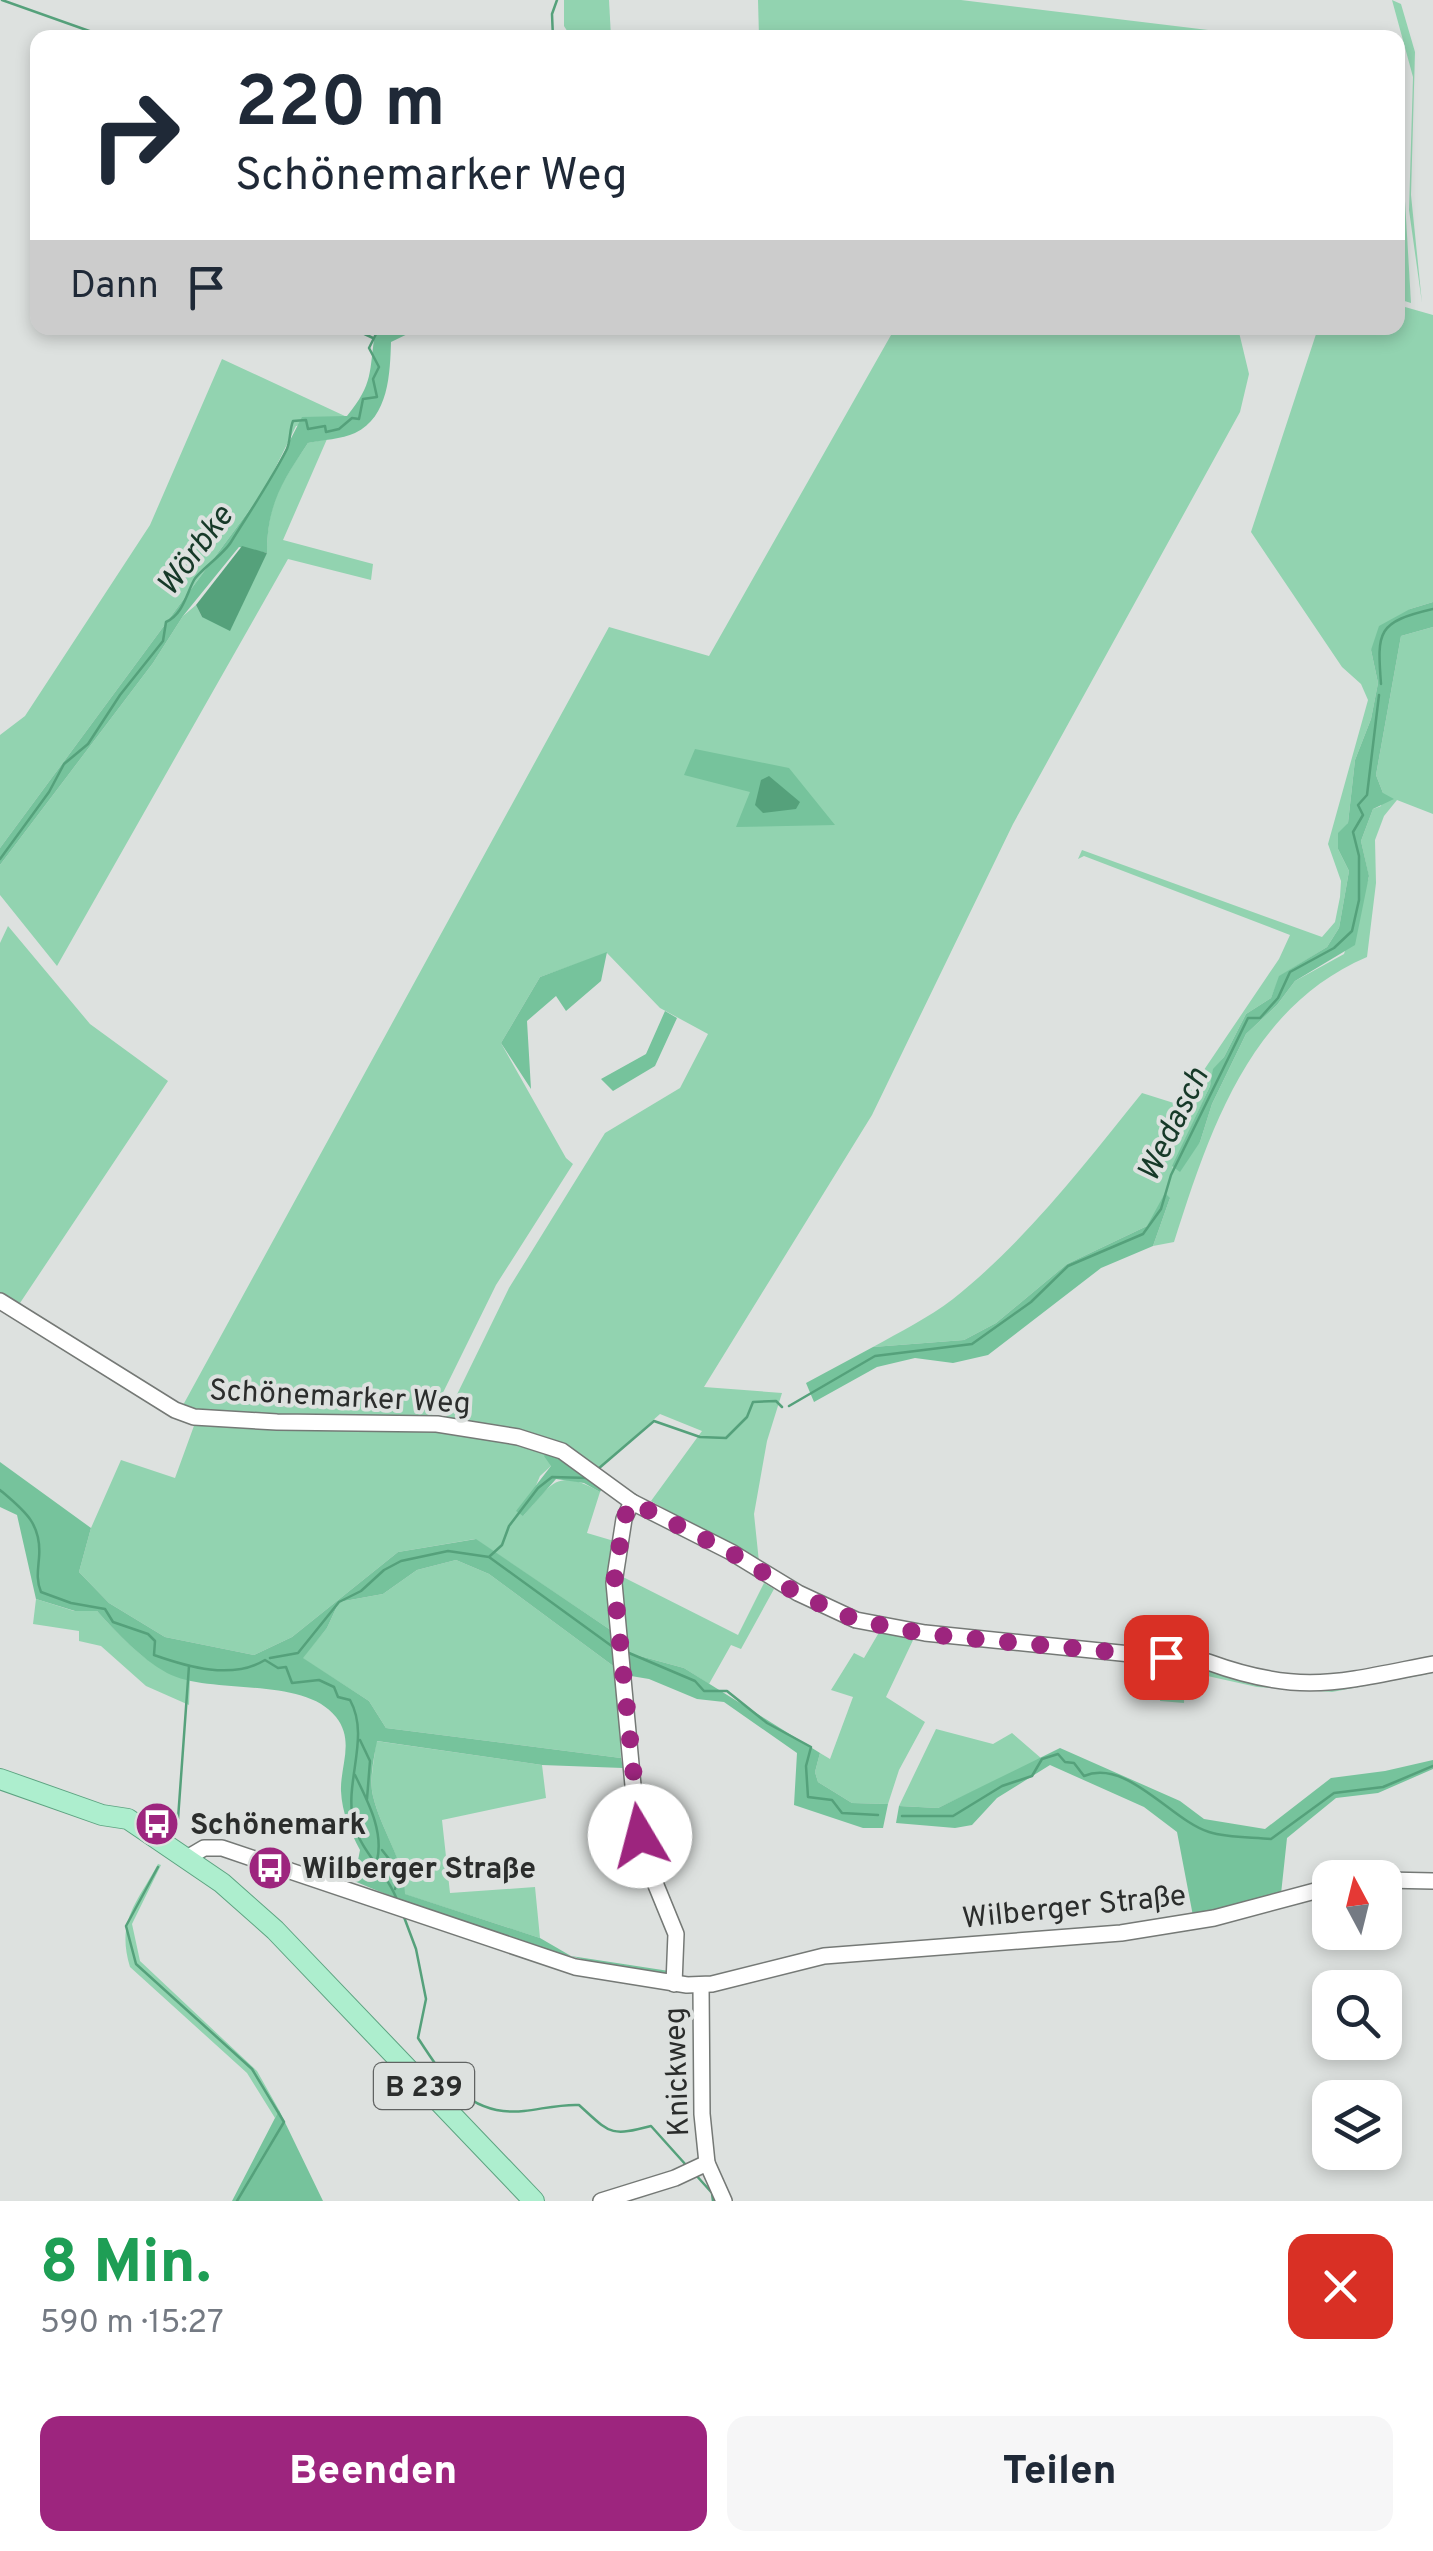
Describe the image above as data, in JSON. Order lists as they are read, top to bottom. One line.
{"streets":{"main road":["B 239"],"street":["Schönemarker Weg","Wilberger Straße","Knickweg"]},"crossings":[["Wilberger Straße","Knickweg"],["Wilberger Straße","B 239"]],"water":["Wörbke","Wedasch"],"places":{"bus stop":["Schönemark","Wilberger Straße"]},"north":"top","page":{"turn":["220 m","Schönemarker Weg"],"then":"Dann","heading":["8 Min.","590 m · 15:27"],"buttons":["Beenden","Teilen"]}}
